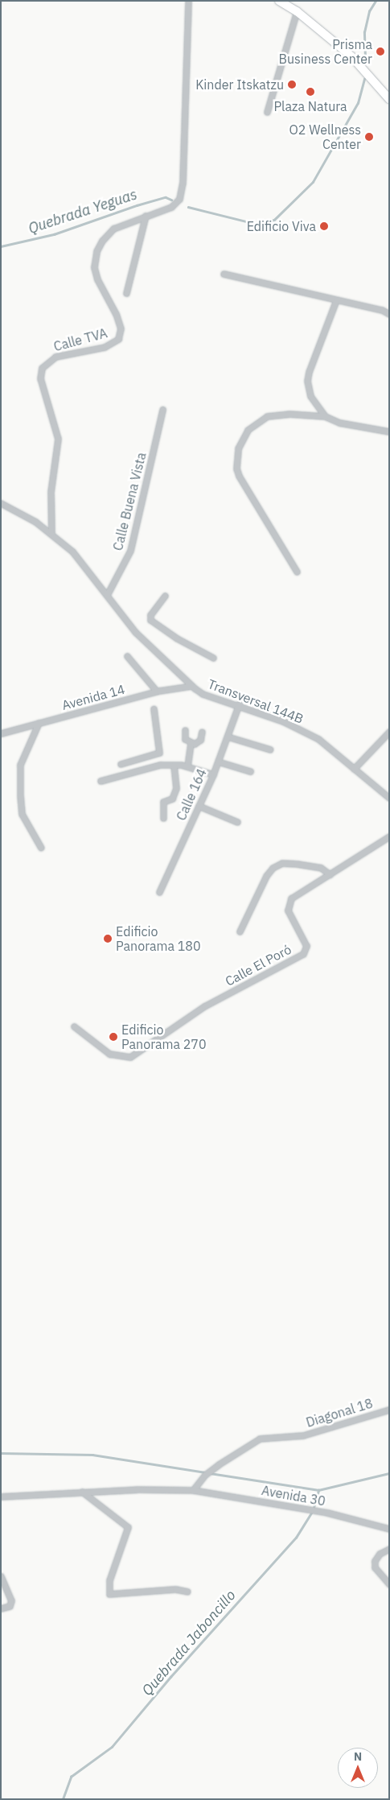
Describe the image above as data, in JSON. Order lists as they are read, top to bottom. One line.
{"streets":{"street":["Calle TVA","Calle Buena Vista","Avenida 14","Transversal 144B","Calle 164","Calle El Poró","Diagonal 18","Avenida 30"]},"crossings":[["Calle TVA","Transversal 144B"],["Calle Buena Vista","Transversal 144B"],["Avenida 14","Transversal 144B"],["Transversal 144B","Calle 164"],["Diagonal 18","Avenida 30"]],"water":["Quebrada Yeguas","Quebrada Jaboncillo"],"places":["Prisma Business Center","Kinder Itskatzu","Plaza Natura","O2 Wellness Center","Edificio Viva","Edificio Panorama 180","Edificio Panorama 270"],"north":"top"}
